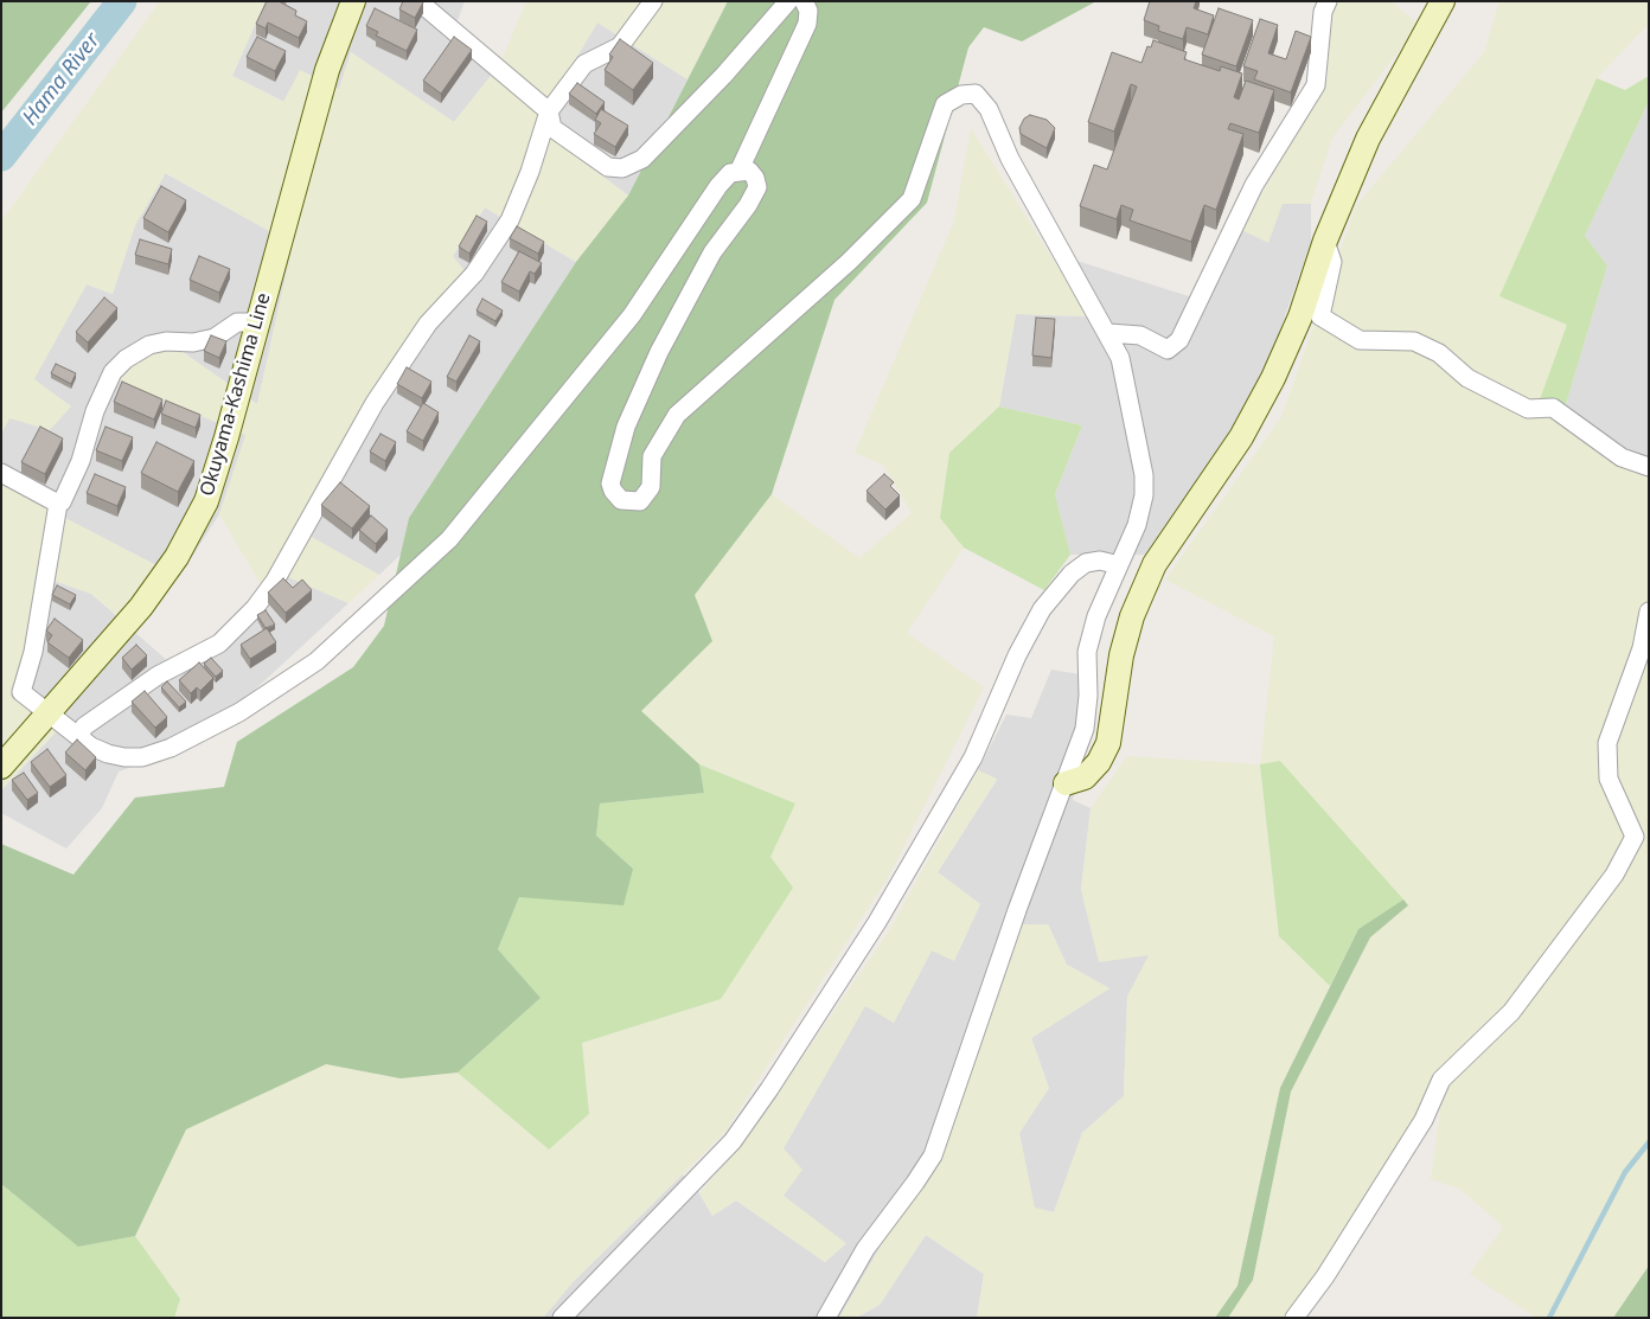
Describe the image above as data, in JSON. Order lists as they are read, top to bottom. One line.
{"streets":{"street":["Okuyama-Kashima Line"]},"water":["Hama River"]}
